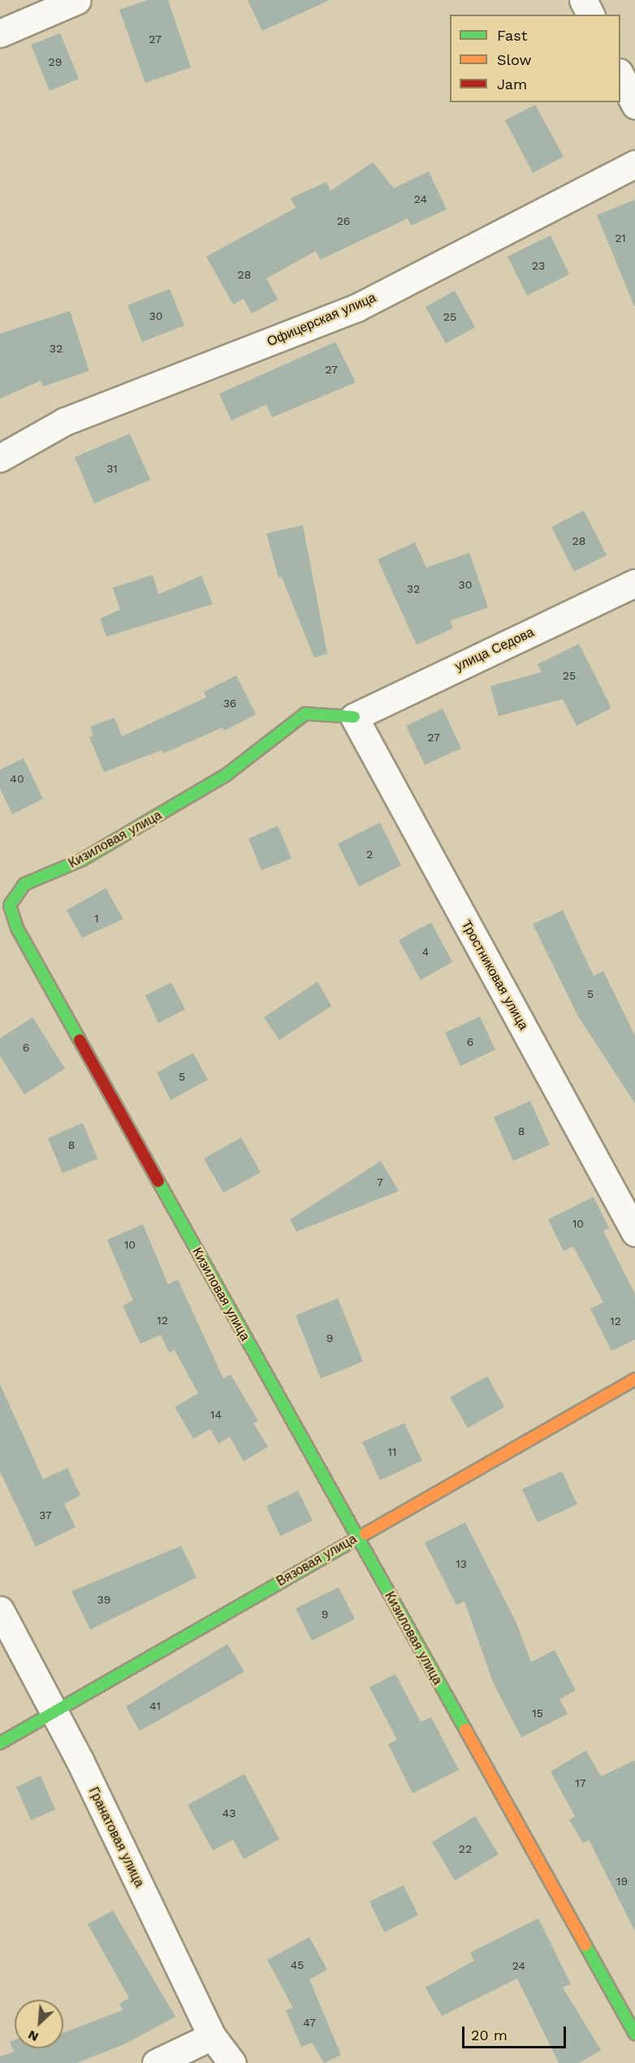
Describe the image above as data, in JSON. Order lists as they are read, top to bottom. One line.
{"streets":{"street":["Офицерская улица","улица Седова","Кизиловая улица","Тростниковая улица","Вязовая улица","Гранатовая улица"]},"crossings":[["улица Седова","Кизиловая улица"],["улица Седова","Тростниковая улица"],["Кизиловая улица","Тростниковая улица"],["Кизиловая улица","Вязовая улица"],["Вязовая улица","Гранатовая улица"]],"house_numbers":["27","29","24","26","21","23","28","30","25","32","27","31","28","30","32","25","36","27","40","2","1","4","5","6","6","5","8","8","7","10","10","12","12","9","14","11","37","13","39","9","41","15","17","43","22","19","45","24","47"],"legend":["Fast","Slow","Jam"],"scale_bar":"20 m","north":"bottom left"}
